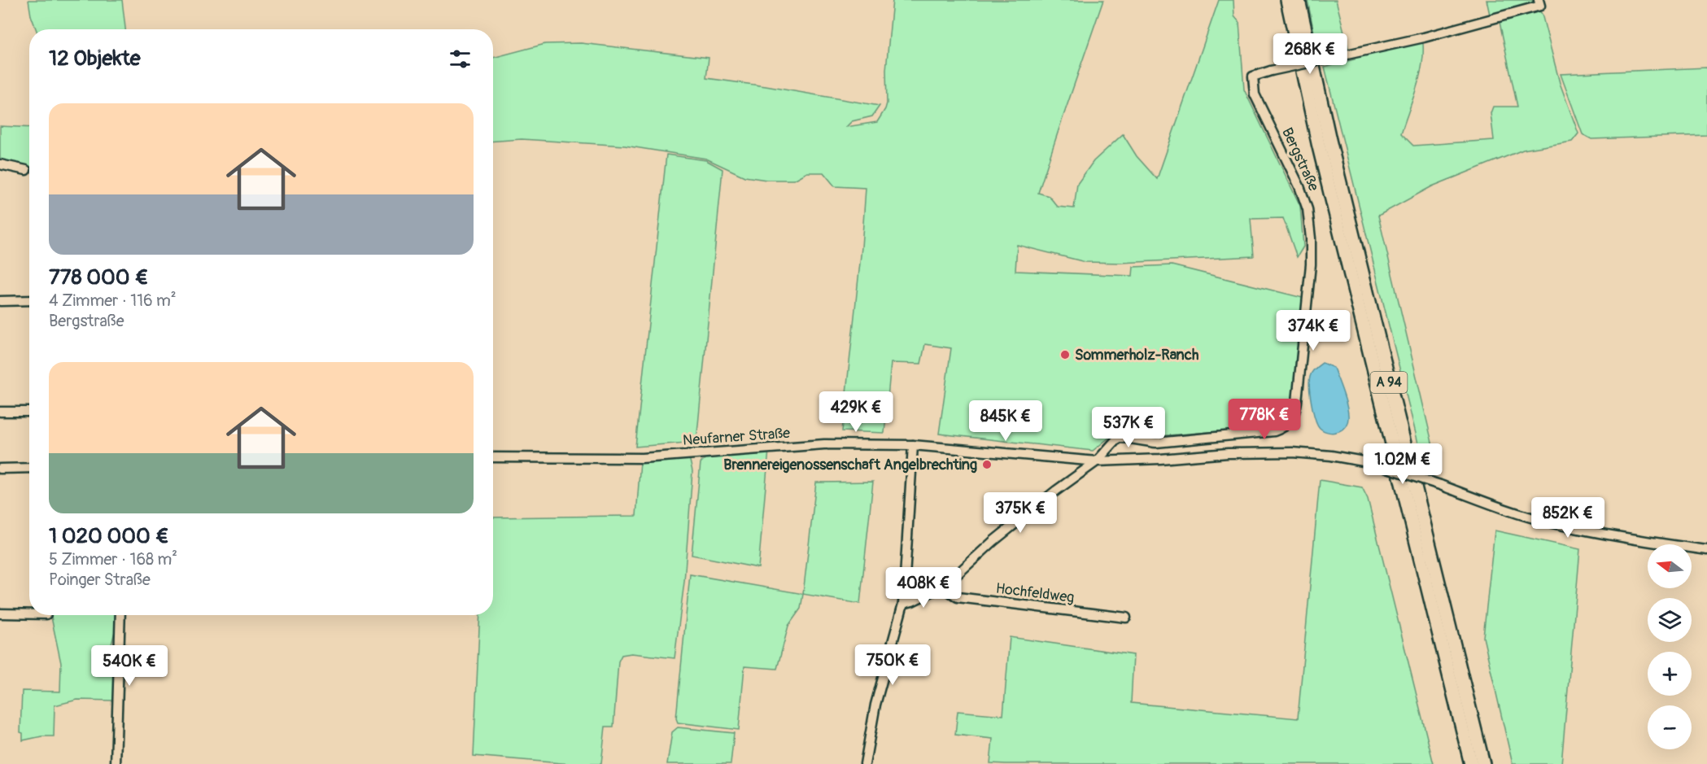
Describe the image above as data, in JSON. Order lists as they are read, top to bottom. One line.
{"streets":{"highway":["A 94"],"street":["Bergstraße","Neufarner Straße","Hochfeldweg"]},"crossings":[["Bergstraße","Neufarner Straße"],["Bergstraße","Hochfeldweg"]],"places":["Sommerholz-Ranch","Brennereigenossenschaft Angelbrechting"],"north":"left","page":{"heading":"12 Objekte","price":["268K €","374K €","429K €","778K €","845K €","537K €","1.02M €","375K €","852K €","408K €","750K €","540K €"],"list":[{"name":"778 000 €","note":"4 Zimmer · 116 m² · Bergstraße"},{"name":"1 020 000 €","note":"5 Zimmer · 168 m² · Poinger Straße"}],"map_buttons":["+","−"]}}
